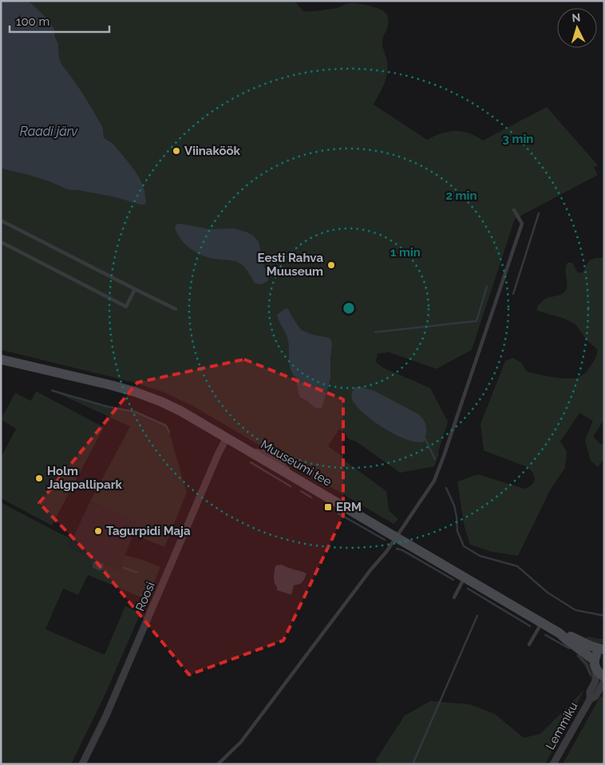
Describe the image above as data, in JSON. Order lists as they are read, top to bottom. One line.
{"streets":{"street":["Muuseumi tee","Roosi","Lemmiku"]},"crossings":[["Muuseumi tee","Roosi"],["Muuseumi tee","Lemmiku"]],"water":["Raadi järv"],"places":{"other":["Viinaköök","Eesti Rahva Muuseum","Holm Jalgpallipark","Tagurpidi Maja"],"transit":["ERM"]},"scale_bar":"100 m","north":"top","rings":["3 min","2 min","1 min"]}
